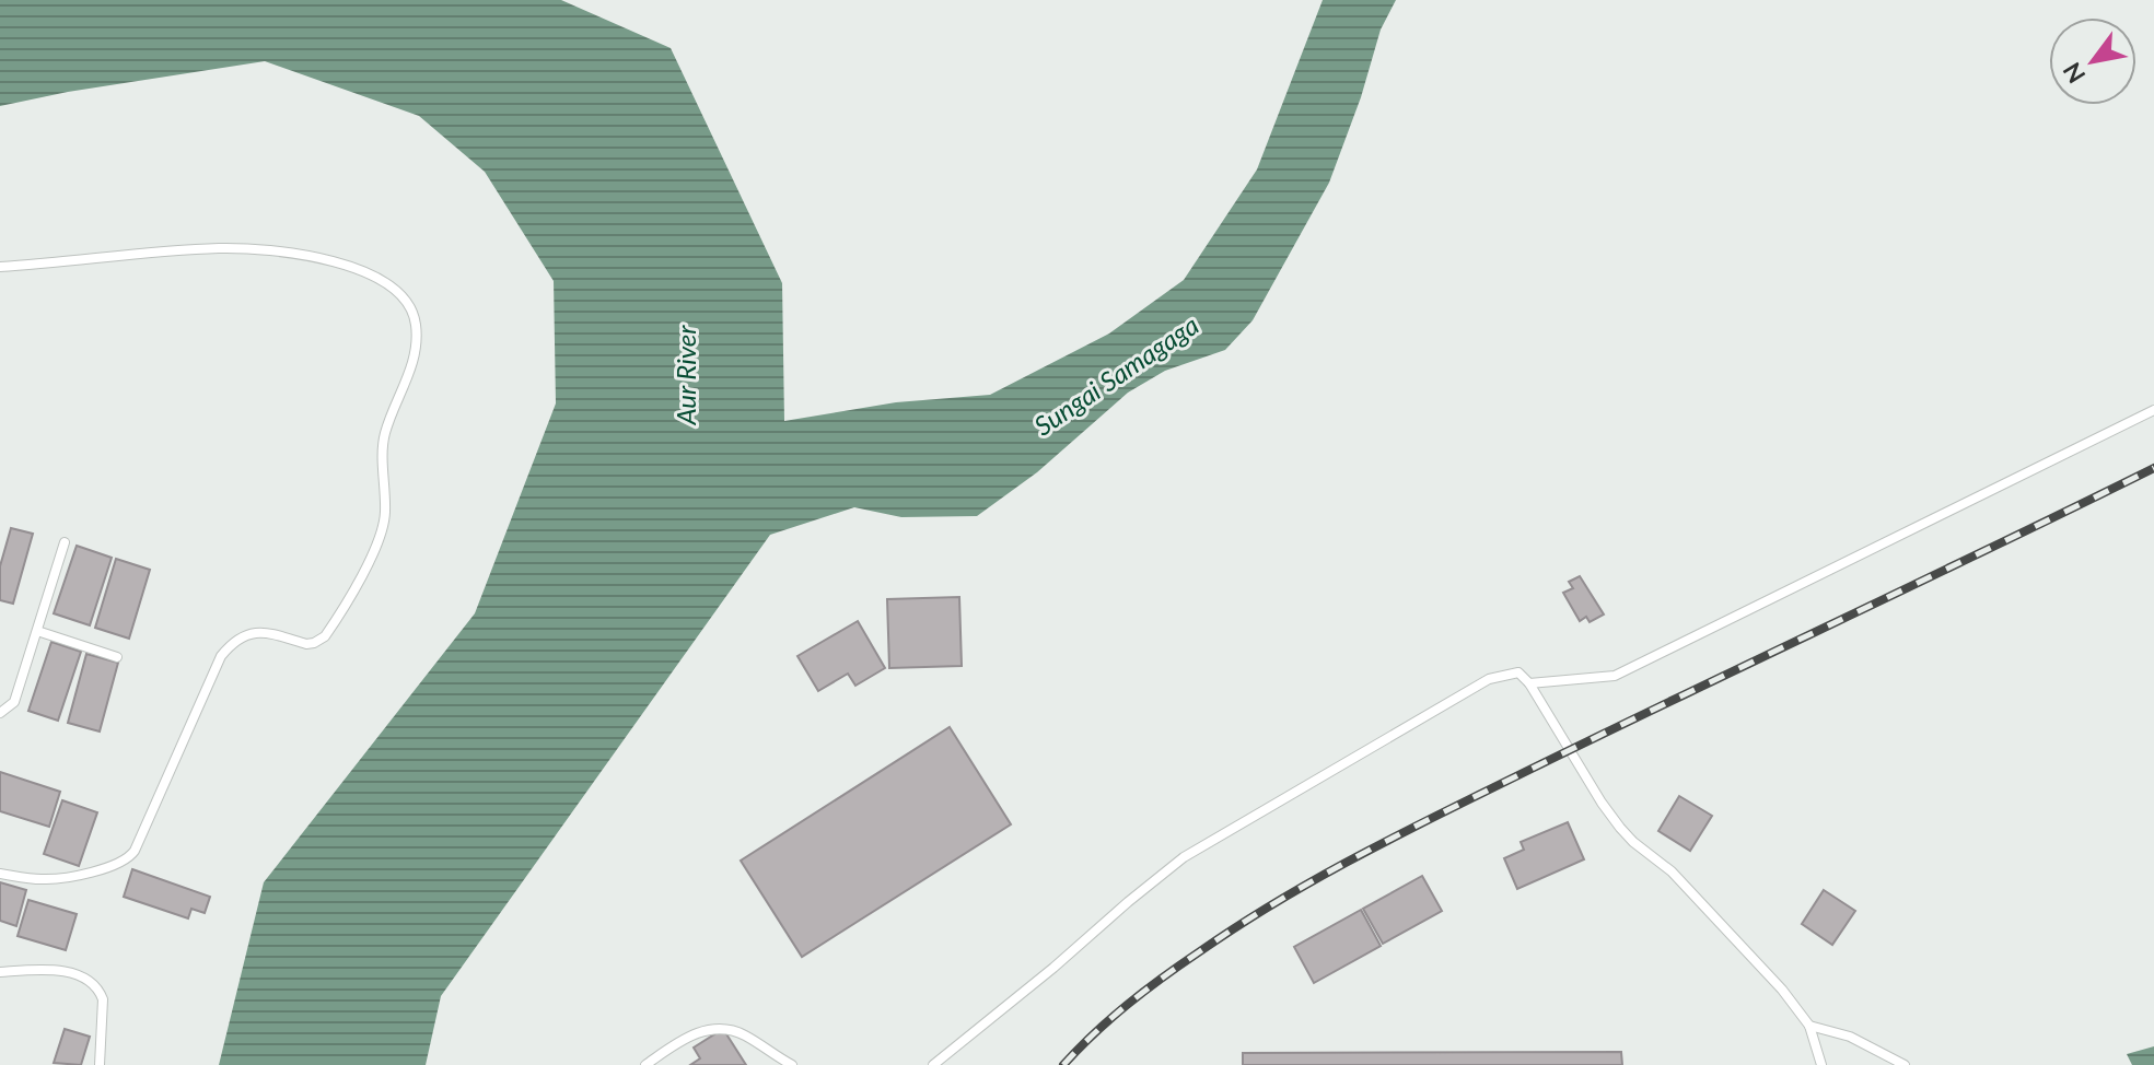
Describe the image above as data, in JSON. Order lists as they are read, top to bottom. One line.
{"water":["Aur River","Sungai Samagaga"],"north":"bottom left"}
